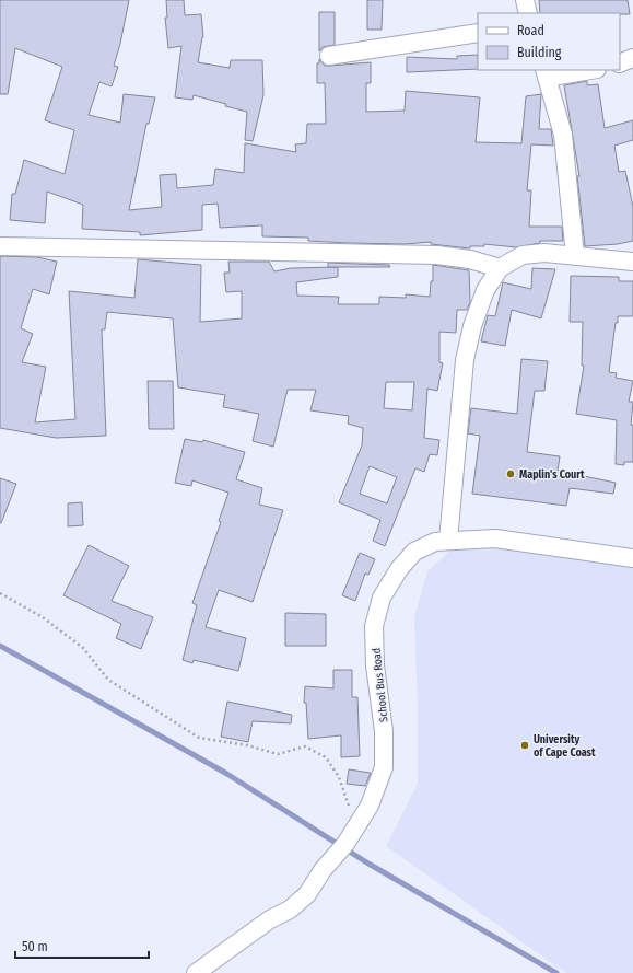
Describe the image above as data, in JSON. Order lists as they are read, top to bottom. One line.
{"streets":{"street":["School Bus Road"]},"places":["Maplin's Court","University of Cape Coast"],"legend":["Road","Building"],"scale_bar":"50 m"}
